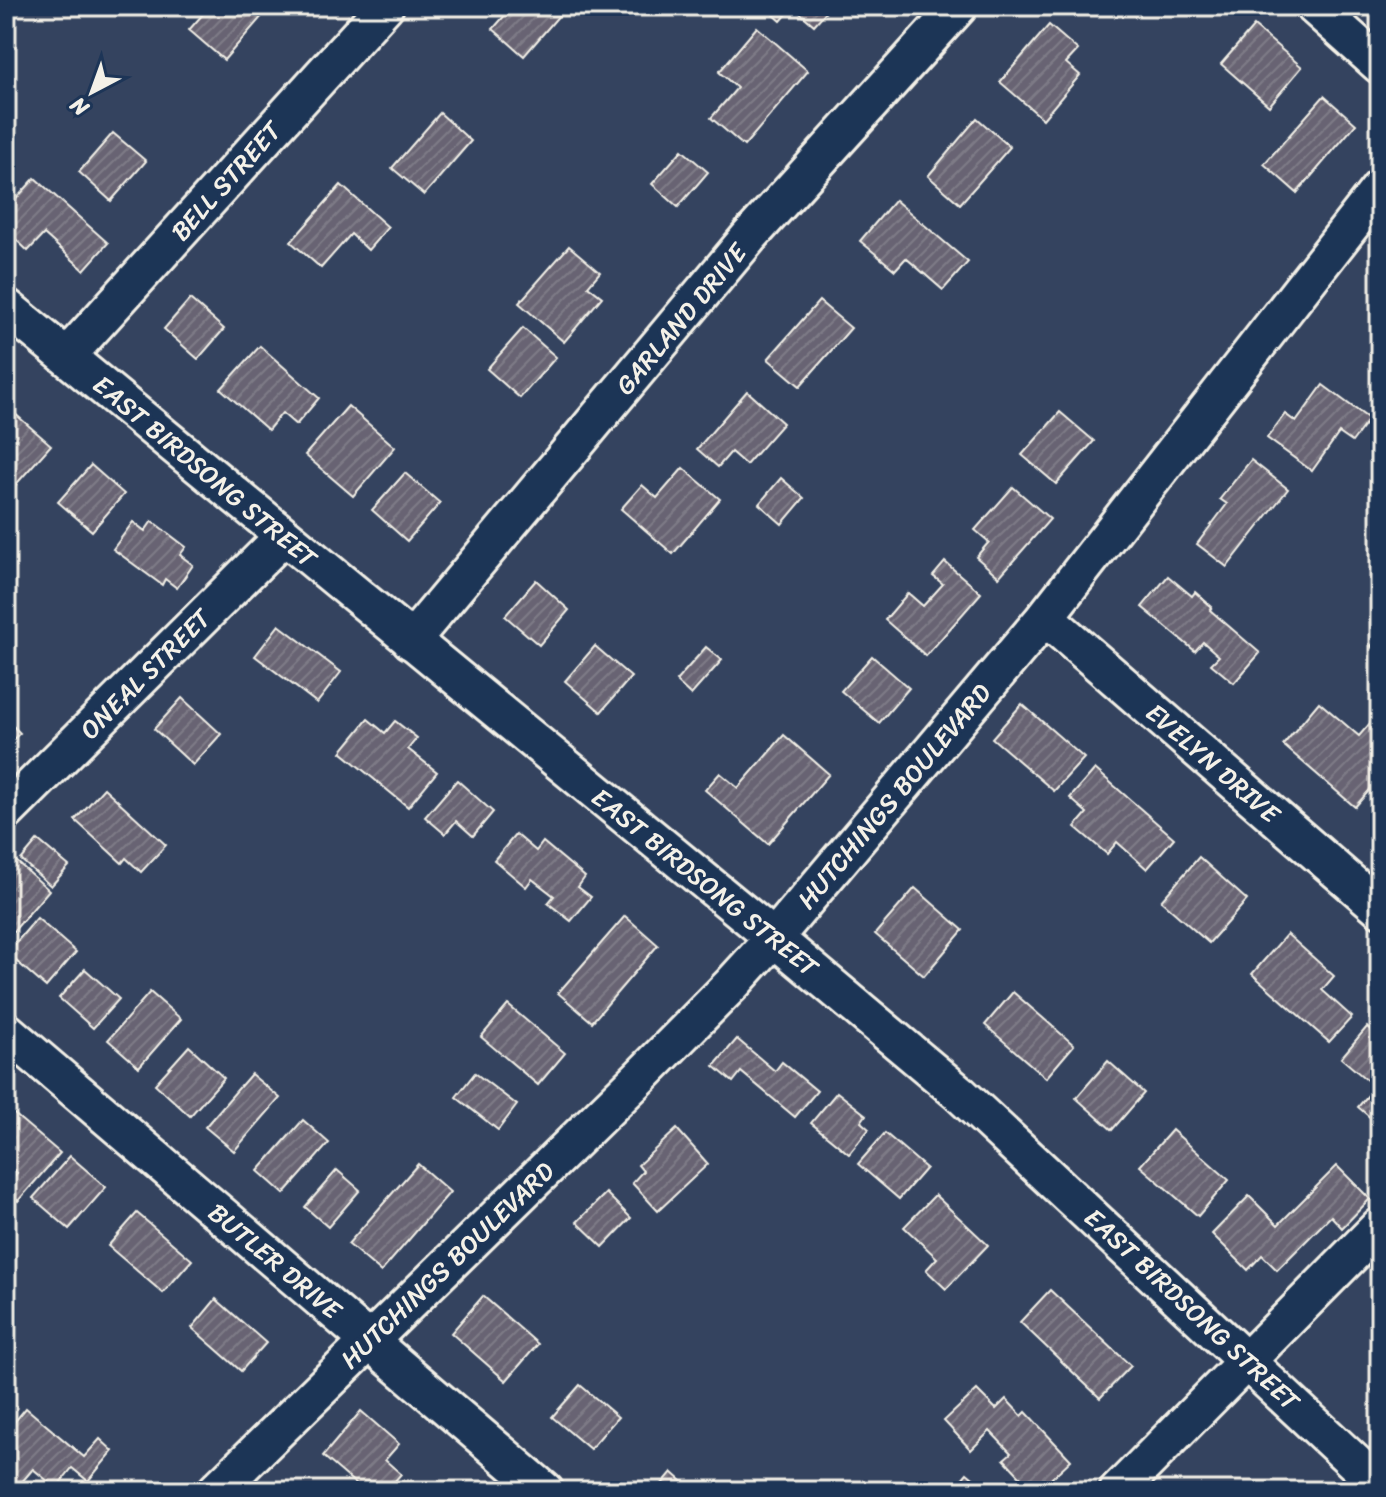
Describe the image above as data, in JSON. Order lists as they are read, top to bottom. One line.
{"streets":{"street":["BELL STREET","GARLAND DRIVE","EAST BIRDSONG STREET","ONEAL STREET","EVELYN DRIVE","HUTCHINGS BOULEVARD","BUTLER DRIVE"]},"crossings":[["BELL STREET","EAST BIRDSONG STREET"],["GARLAND DRIVE","EAST BIRDSONG STREET"],["EAST BIRDSONG STREET","ONEAL STREET"],["EAST BIRDSONG STREET","HUTCHINGS BOULEVARD"],["EVELYN DRIVE","HUTCHINGS BOULEVARD"],["HUTCHINGS BOULEVARD","BUTLER DRIVE"]],"north":"bottom left"}
